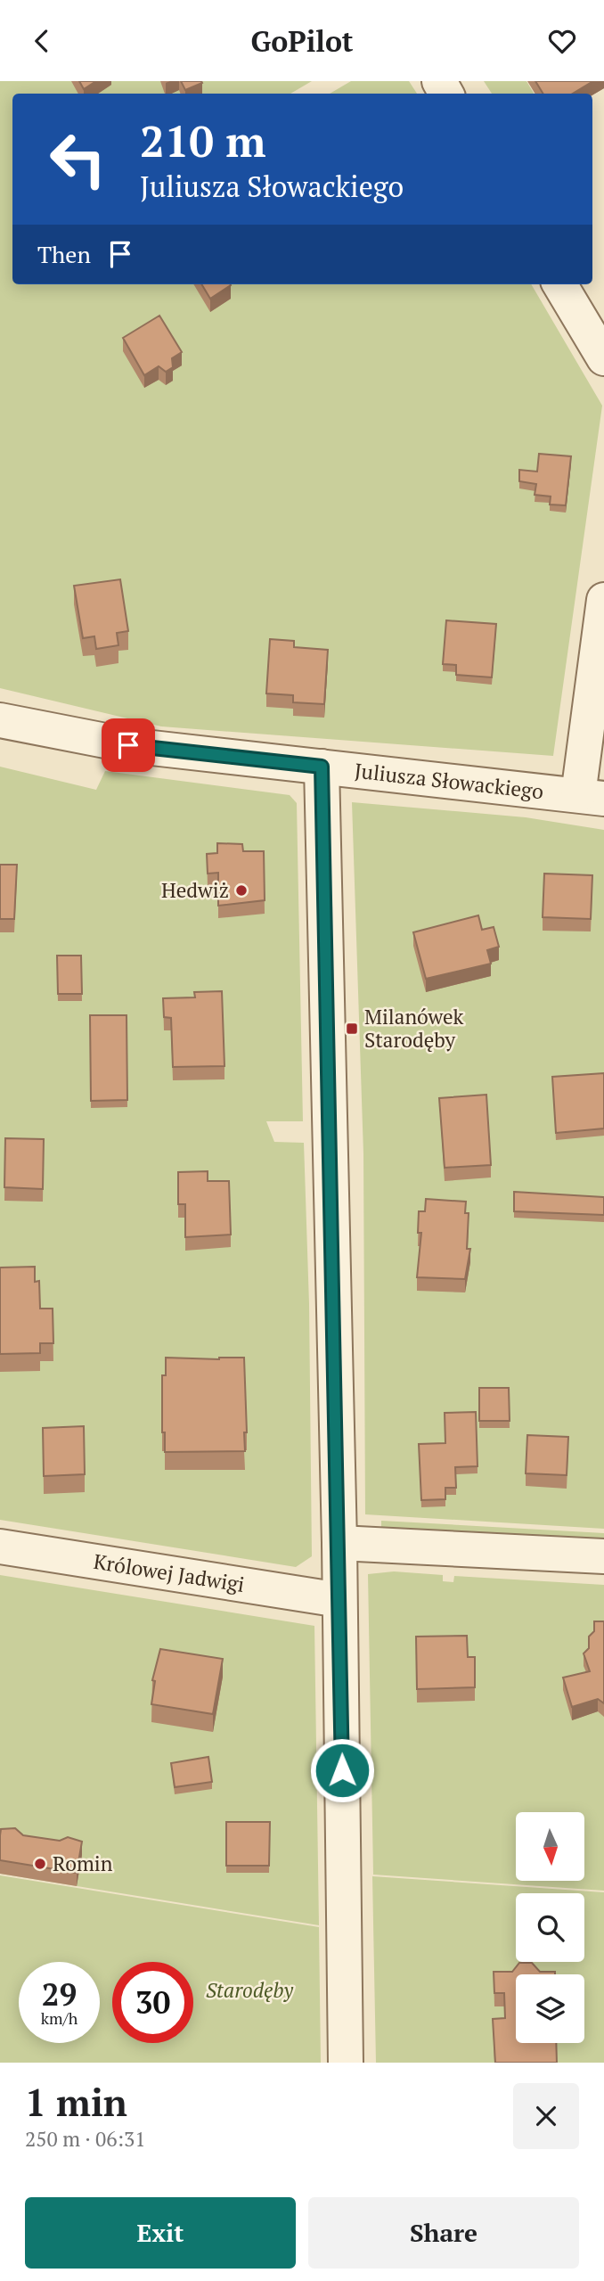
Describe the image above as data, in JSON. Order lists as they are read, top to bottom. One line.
{"streets":{"street":["Juliusza Słowackiego","Królowej Jadwigi"]},"parks":["Starodęby"],"places":{"other":["Hedwiż","Romin"],"transit":["Milanówek Starodęby"]},"north":"bottom","page":{"header":"GoPilot","turn":["210 m","Juliusza Słowackiego"],"then":"Then","speed":"29 km/h","limit":"30","heading":["1 min","250 m · 06:31"],"buttons":["Exit","Share"]}}
